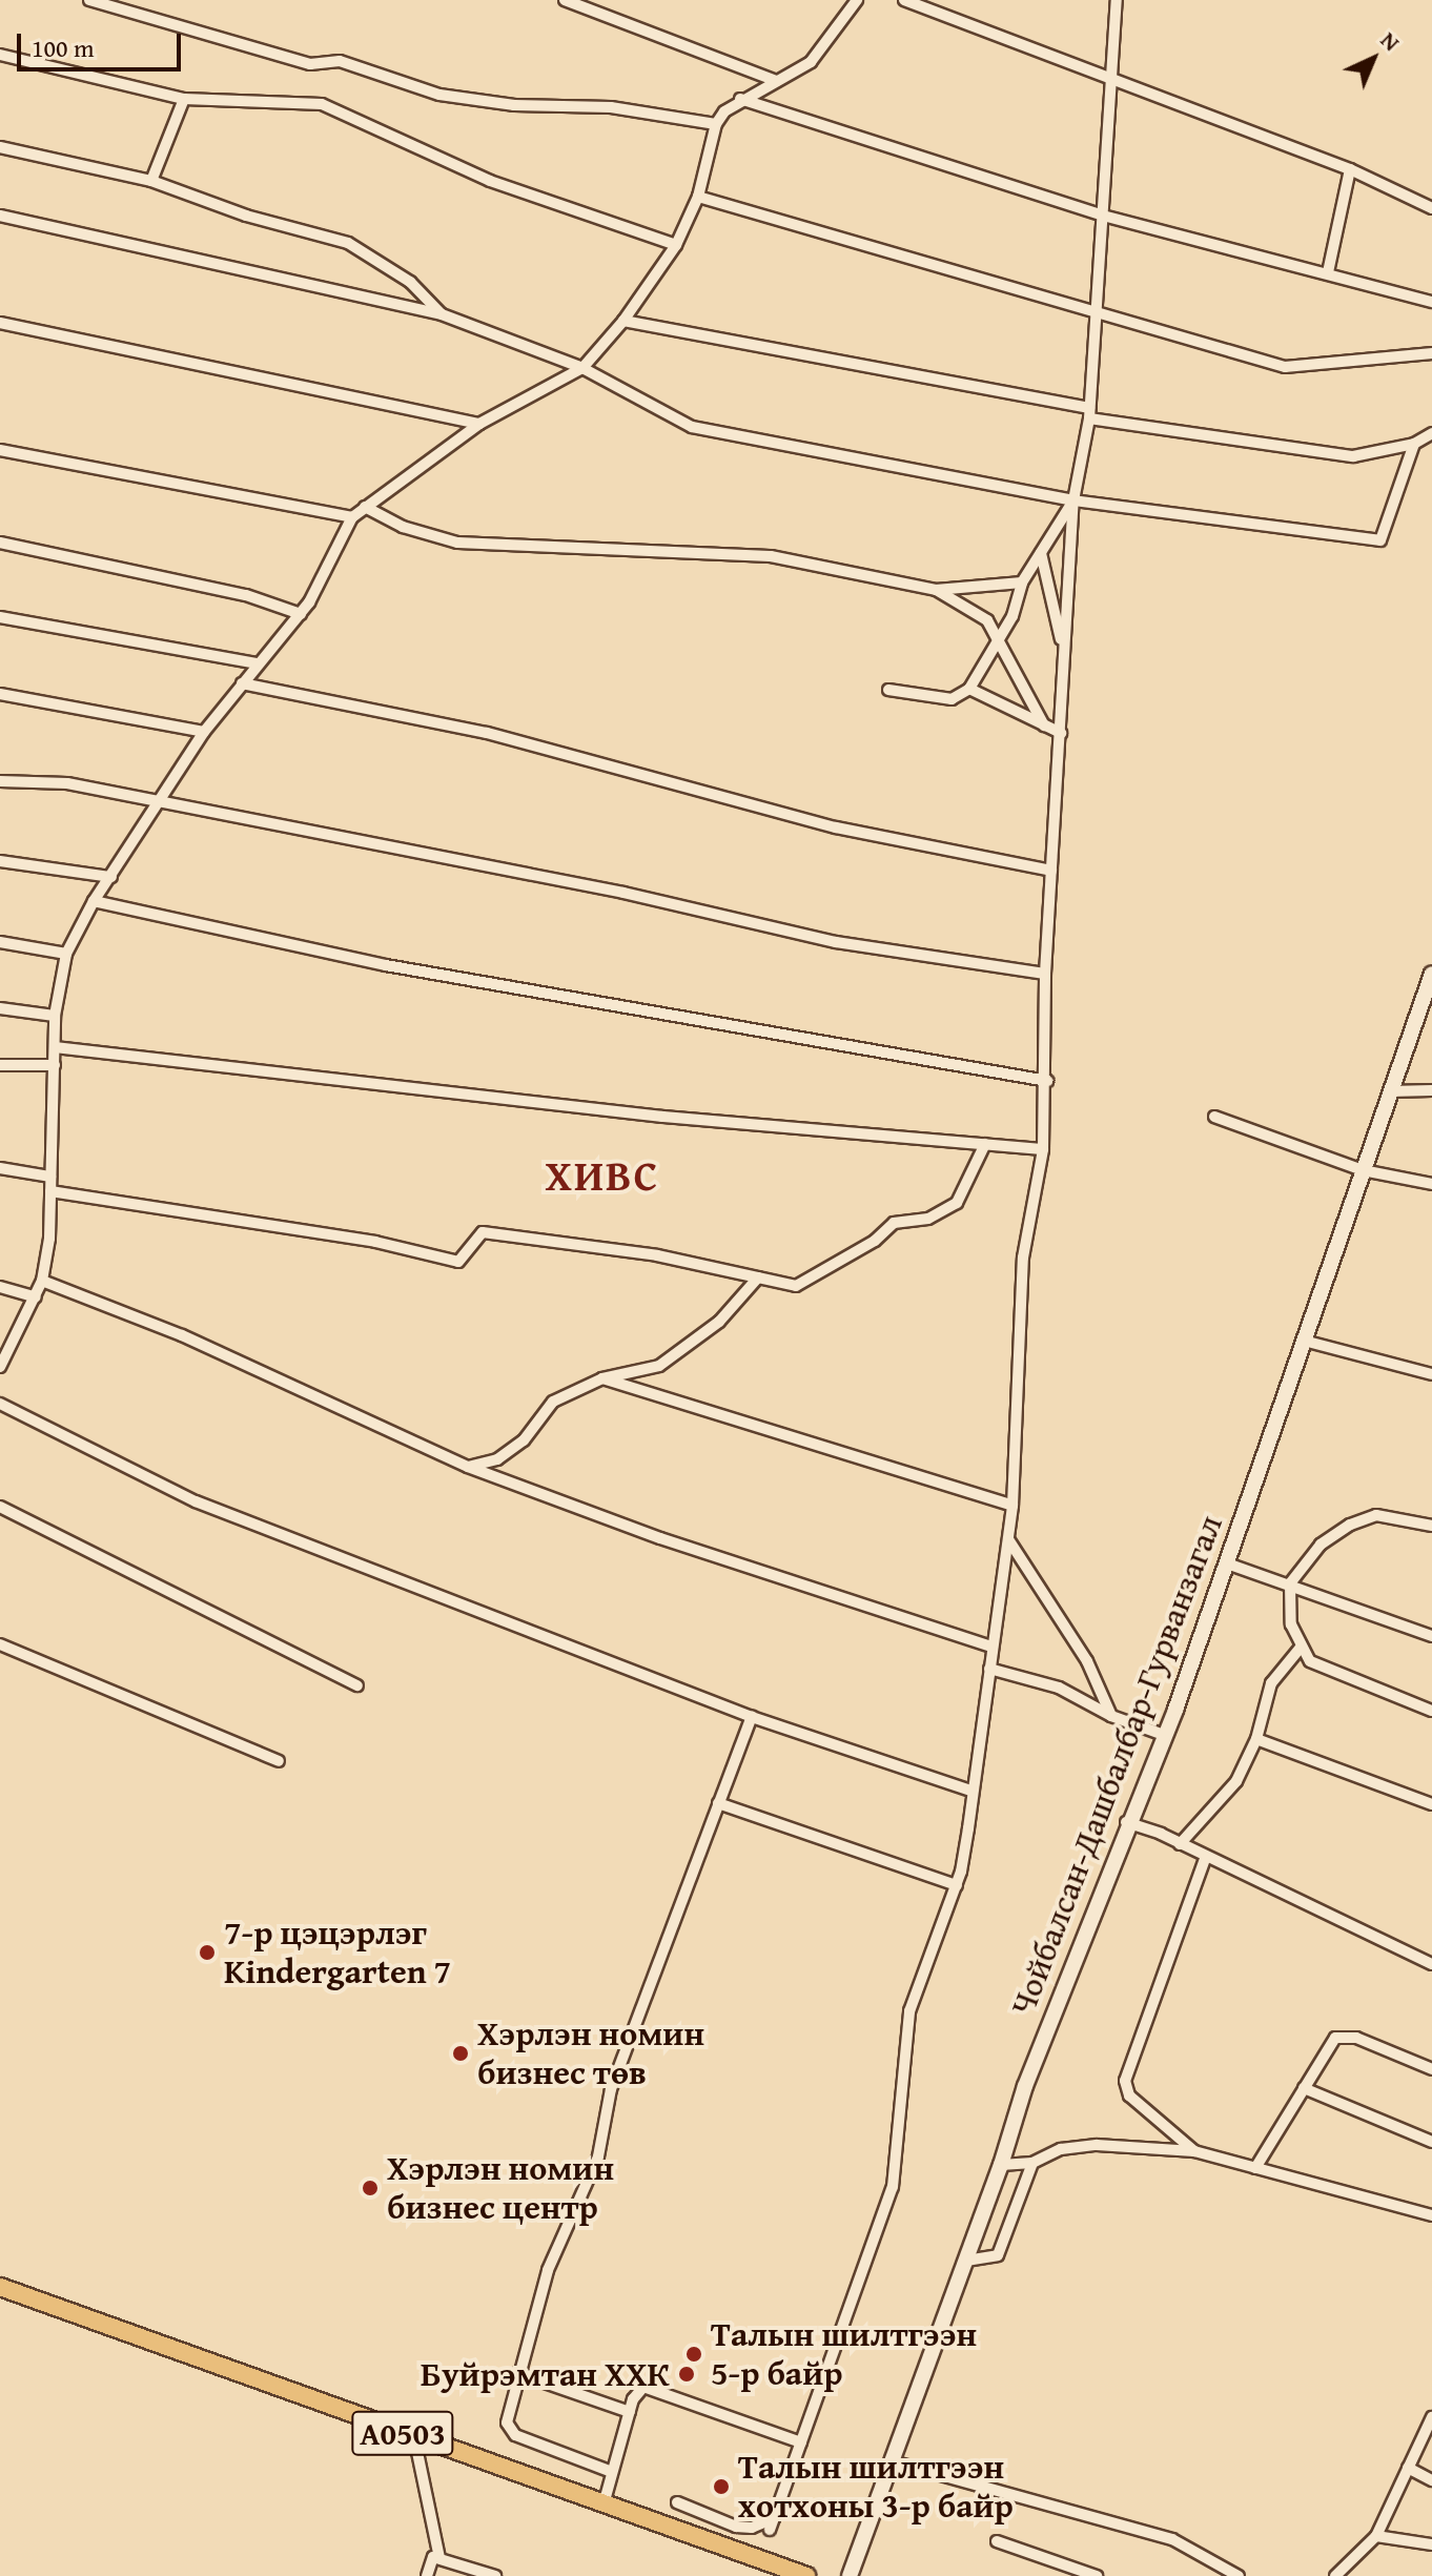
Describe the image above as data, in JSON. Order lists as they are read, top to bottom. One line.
{"streets":{"main road":["A0503"],"street":["Чойбалсан-Дашбалбар-Гурванзагал"]},"districts":["ХИВС"],"places":["7-р цэцэрлэг Kindergarten 7","Хэрлэн номин бизнес төв","Хэрлэн номин бизнес центр","Талын шилтгээн 5-р байр","Буйрэмтан ХХК","Талын шилтгээн хотхоны 3-р байр"],"scale_bar":"100 m","north":"top right"}
